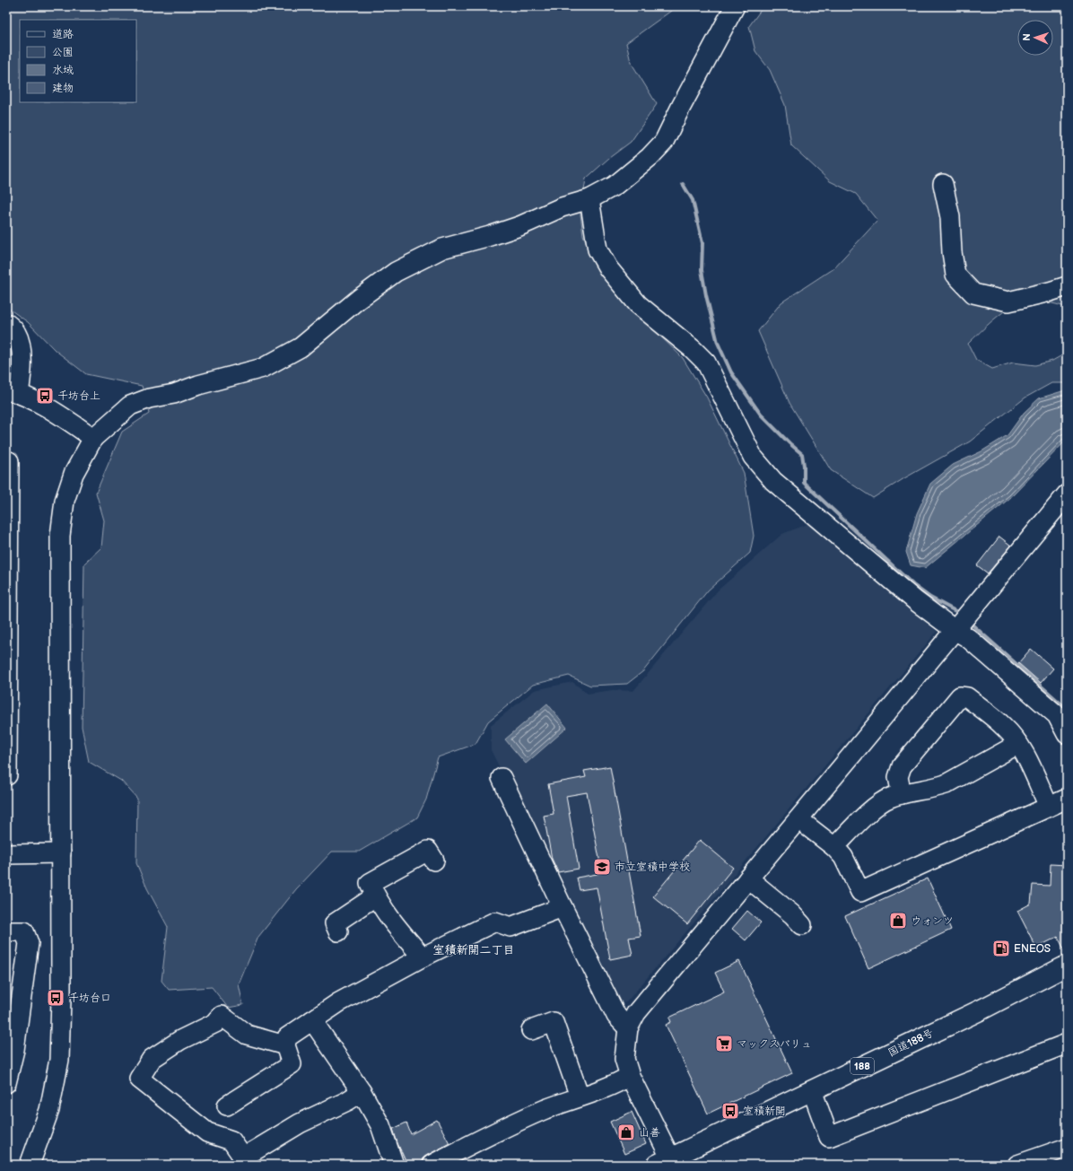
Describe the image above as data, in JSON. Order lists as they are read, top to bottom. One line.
{"streets":{"highway":["国道188号","188"]},"districts":["室積新開二丁目"],"places":{"bus stop":["千坊台上","千坊台口","室積新開"],"school or university":["市立室積中学校"],"shop":["ウォンツ","山善"],"fuel station":["ENEOS"],"supermarket":["マックスバリュ"]},"legend":["道路","公園","水域","建物"],"north":"left"}
